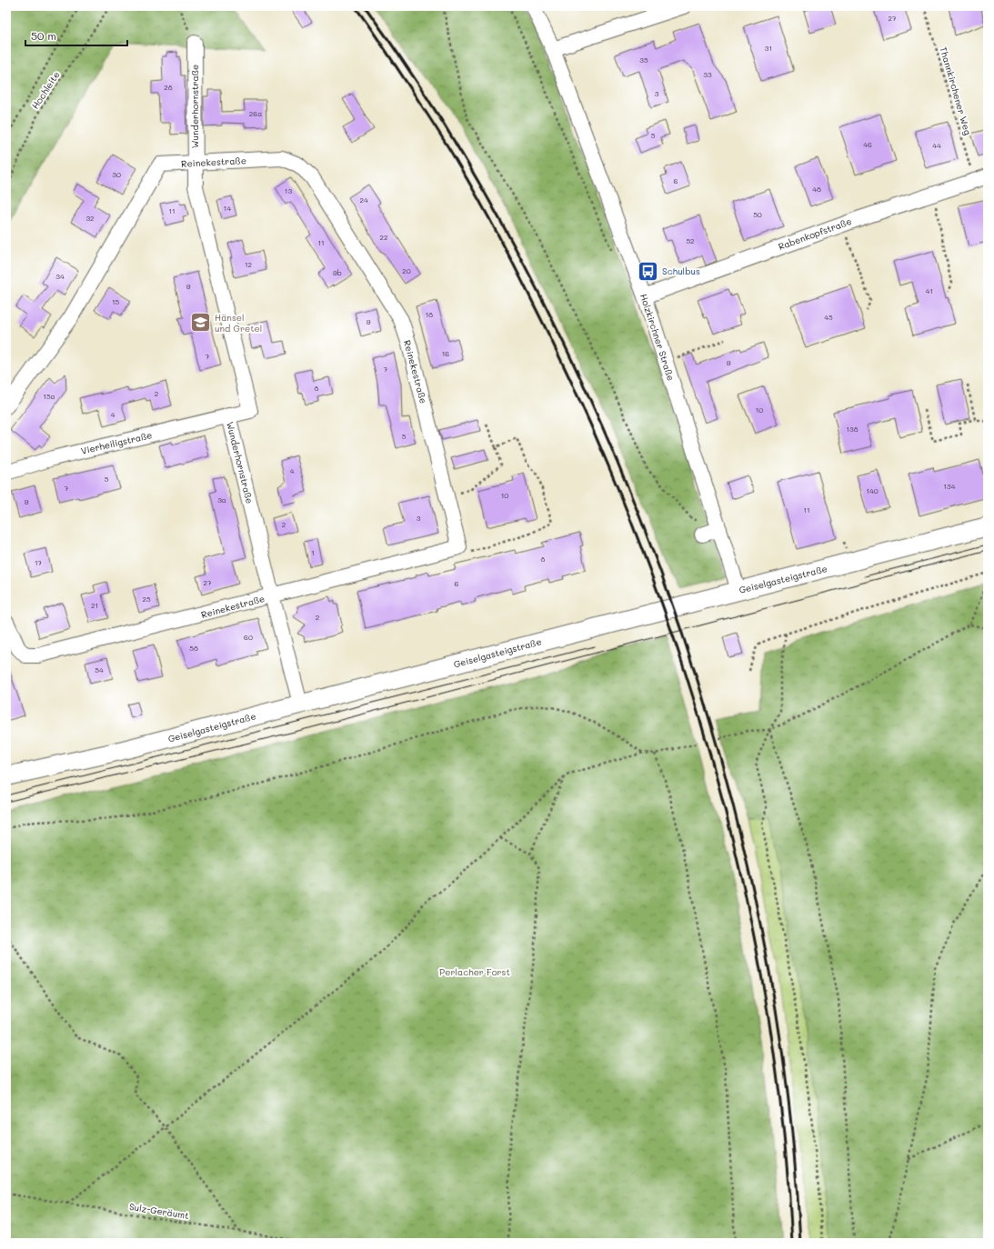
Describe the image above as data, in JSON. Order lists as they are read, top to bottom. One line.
{"streets":{"main road":["Geiselgasteigstraße"],"street":["Wunderhornstraße","Reinekestraße","Rabenkopfstraße","Holzkirchner Straße","Vierheiligstraße"],"path":["Hochleite","Thannkirchener Weg","Sulz-Geräumt"]},"crossings":[["Thannkirchener Weg","Rabenkopfstraße"],["Wunderhornstraße","Reinekestraße"],["Wunderhornstraße","Vierheiligstraße"],["Wunderhornstraße","Geiselgasteigstraße"],["Rabenkopfstraße","Holzkirchner Straße"],["Holzkirchner Straße","Geiselgasteigstraße"]],"parks":["Perlacher Forst"],"places":{"bus stop":["Schulbus"],"school or university":["Hänsel und Gretel"]},"house_numbers":["27","31","35","33","28","3","26a","5","46","44","30","6","48","13","24","14","11","50","32","22","52","11","12","20","9b","34","9","41","15","18","45","9","16","7","9","7","8","2","15a","10","4","138","5","4","5","134","7","140","10","3a","9","11","3","2","1","8","17","27","6","25","21","2","60","58","54"],"scale_bar":"50 m"}
